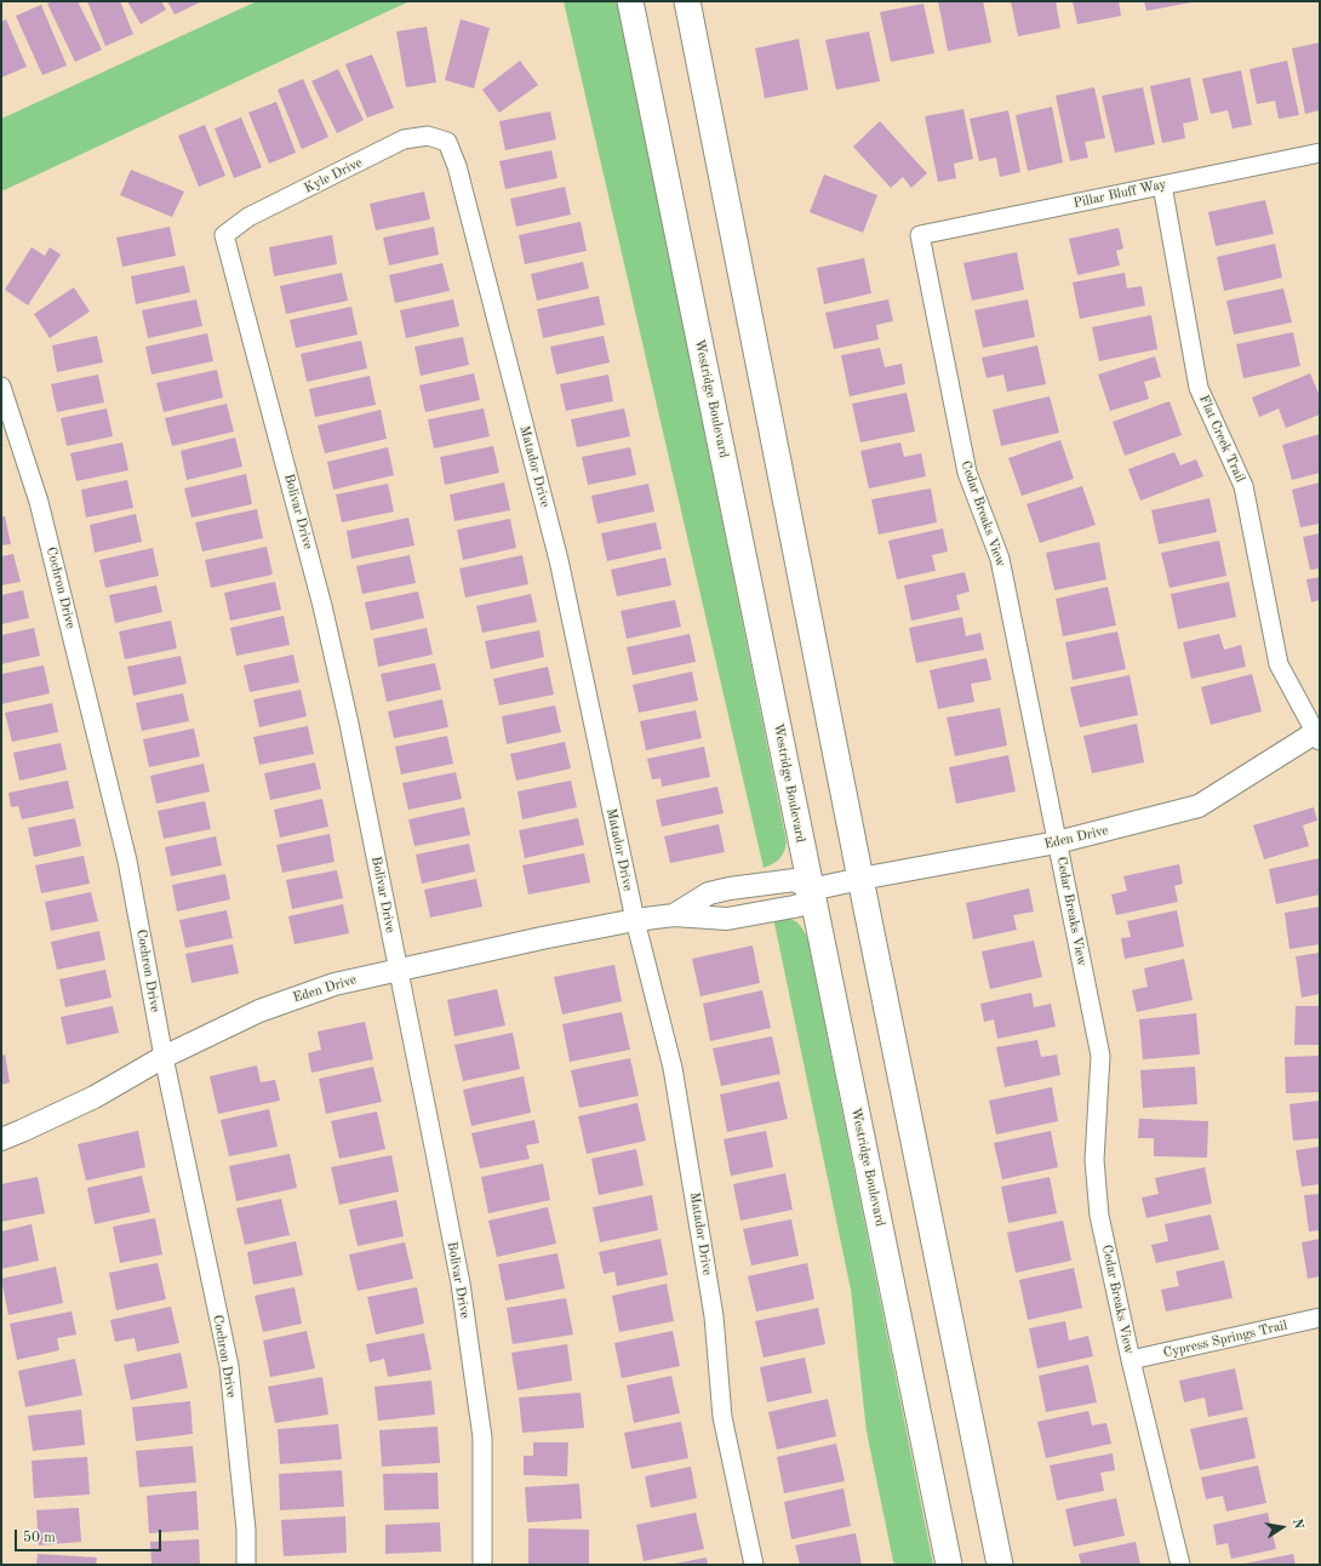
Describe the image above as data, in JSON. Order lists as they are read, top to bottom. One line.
{"streets":{"main road":["Westridge Boulevard"],"street":["Kyle Drive","Pillar Bluff Way","Flat Creek Trail","Matador Drive","Bolivar Drive","Cedar Breaks View","Cochron Drive","Eden Drive","Cypress Springs Trail"]},"crossings":[["Kyle Drive","Matador Drive"],["Kyle Drive","Bolivar Drive"],["Pillar Bluff Way","Flat Creek Trail"],["Pillar Bluff Way","Cedar Breaks View"],["Westridge Boulevard","Eden Drive"],["Flat Creek Trail","Eden Drive"],["Matador Drive","Eden Drive"],["Bolivar Drive","Eden Drive"],["Cedar Breaks View","Eden Drive"],["Cedar Breaks View","Cypress Springs Trail"],["Cochron Drive","Eden Drive"]],"scale_bar":"50 m","north":"right"}
